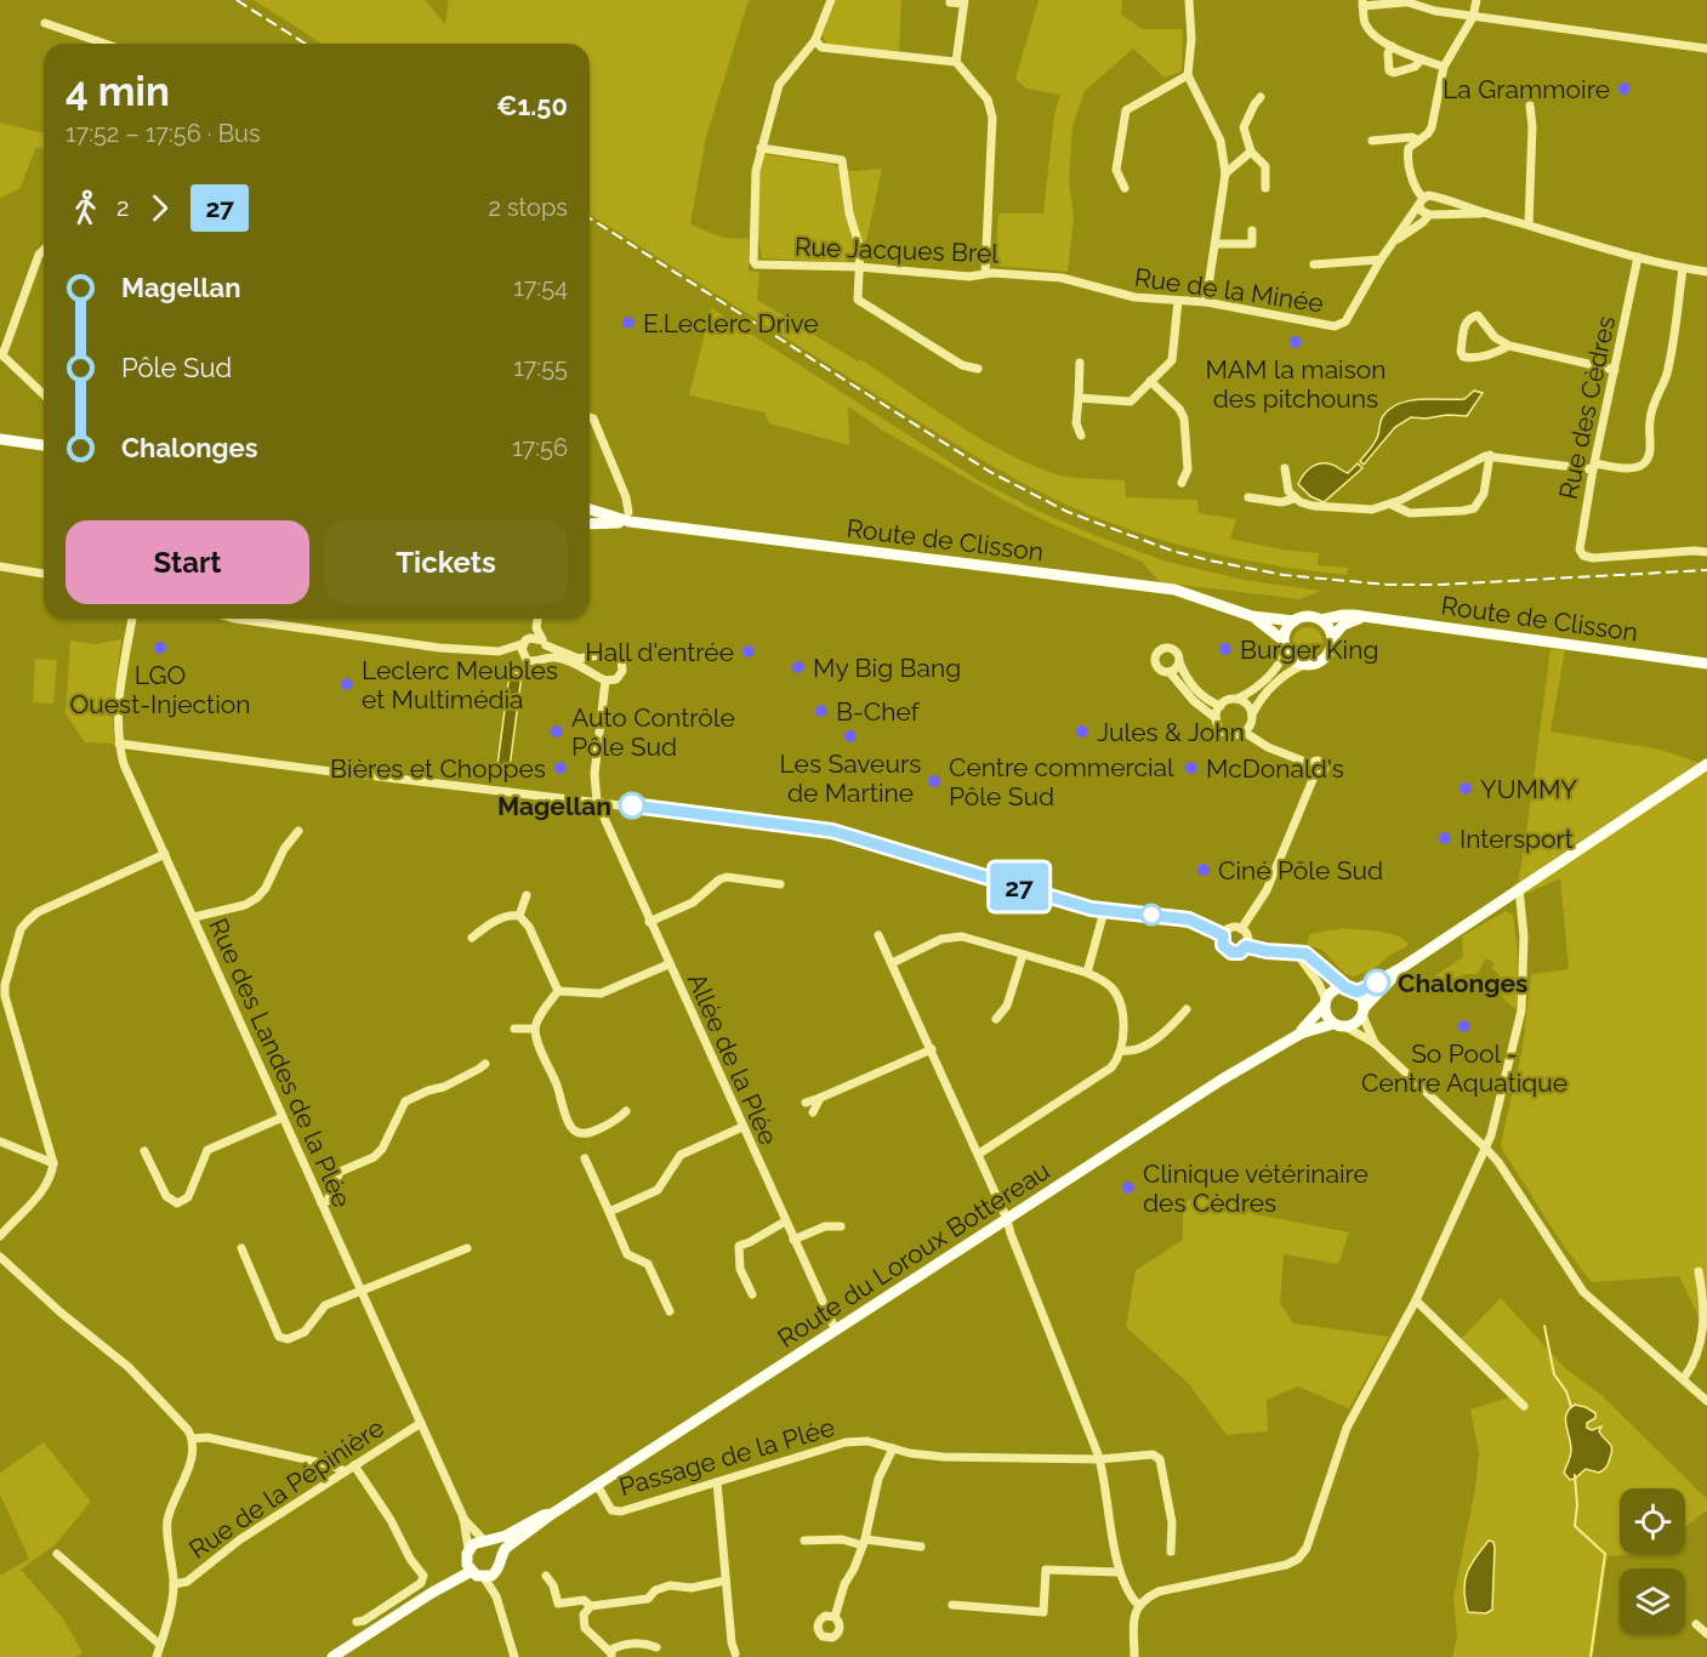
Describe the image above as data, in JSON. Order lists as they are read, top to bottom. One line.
{"streets":{"main road":["Route de Clisson","Route du Loroux Bottereau"],"street":["Rue Jacques Brel","Rue de la Minée","Rue des Cèdres","Allée de la Plée","Rue des Landes de la Plée","Passage de la Plée","Rue de la Pépinière"]},"crossings":[["Rue Jacques Brel","Rue de la Minée"],["Allée de la Plée","Route du Loroux Bottereau"],["Rue des Landes de la Plée","Rue de la Pépinière"],["Route du Loroux Bottereau","Passage de la Plée"]],"places":["La Grammoire","E.Leclerc Drive","MAM la maison des pitchouns","LGO Ouest-Injection","Burger King","Hall d'entrée","My Big Bang","Leclerc Meubles et Multimédia","B-Chef","Auto Contrôle Pôle Sud","Jules & John","Les Saveurs de Martine","Bières et Choppes","McDonald's","Centre commercial Pôle Sud","YUMMY","Magellan","Intersport","Ciné Pôle Sud","Chalonges","So Pool - Centre Aquatique","Clinique vétérinaire des Cèdres"],"lines":["bus line 27"],"page":{"on_map":"27","heading":["4 min","17:52 – 17:56 · Bus","€1.50"],"legs":["2","27","2 stops"],"list":[{"name":"Magellan","value":"17:54"},{"name":"Pôle Sud","value":"17:55"},{"name":"Chalonges","value":"17:56"}],"buttons":["Start","Tickets"]}}
